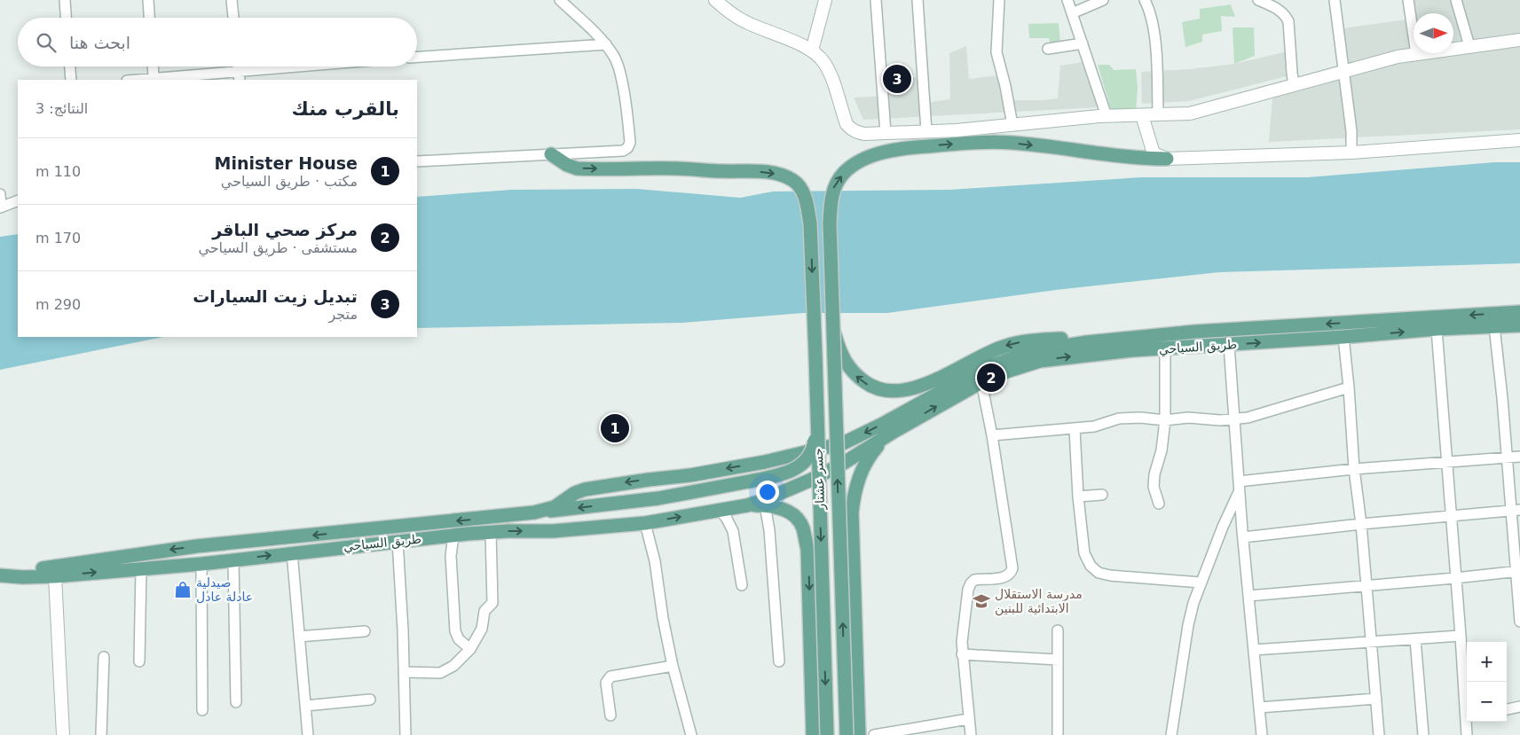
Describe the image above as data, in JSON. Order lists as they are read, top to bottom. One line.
{"streets":{"main road":["طريق السياحي","جسر عشتار"]},"places":{"shop":["صيدلية عادلة عادل"],"school or university":["مدرسة الاستقلال الابتدائية للبنين"]},"north":"right","page":{"search":"ابحث هنا","pins":["3","2","1"],"heading":["بالقرب منك","النتائج: 3"],"list":[{"mark":"1","name":"Minister House","note":"مكتب · طريق السياحي","value":"110 m"},{"mark":"2","name":"مركز صحي الباقر","note":"مستشفى · طريق السياحي","value":"170 m"},{"mark":"3","name":"تبديل زيت السيارات","note":"متجر","value":"290 m"}],"map_buttons":["+","−"]}}
